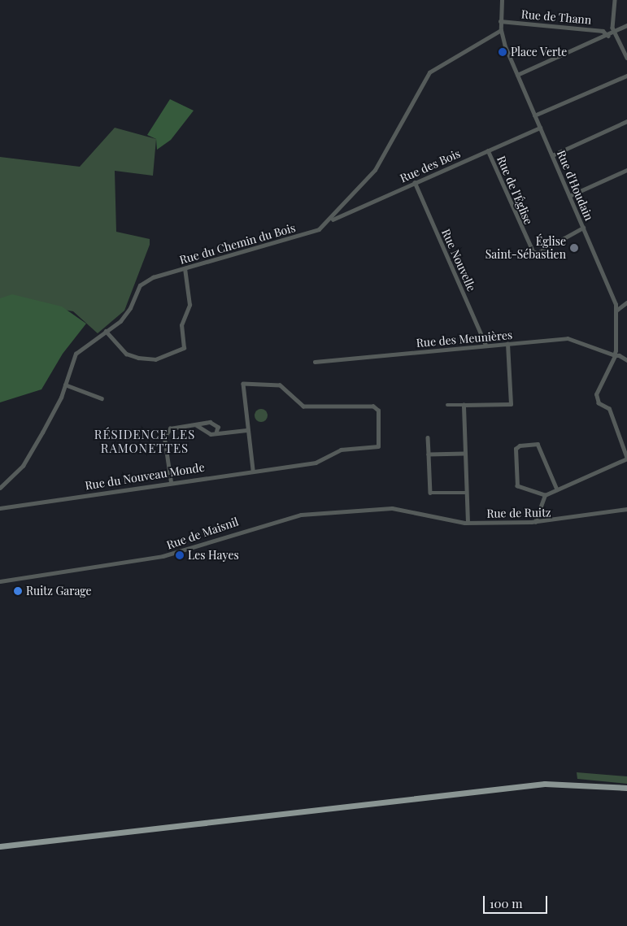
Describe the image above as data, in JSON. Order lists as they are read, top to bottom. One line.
{"streets":{"street":["Rue de Thann","Rue des Bois","Rue d'Houdain","Rue de l'Église","Rue du Chemin du Bois","Rue Nouvelle","Rue des Meunières","Rue du Nouveau Monde","Rue de Ruitz","Rue de Maisnil"]},"crossings":[["Rue de Thann","Rue d'Houdain"],["Rue des Bois","Rue d'Houdain"],["Rue des Bois","Rue de l'Église"],["Rue des Bois","Rue du Chemin du Bois"],["Rue des Bois","Rue Nouvelle"],["Rue d'Houdain","Rue de l'Église"],["Rue d'Houdain","Rue du Chemin du Bois"],["Rue d'Houdain","Rue des Meunières"],["Rue Nouvelle","Rue des Meunières"],["Rue de Ruitz","Rue de Maisnil"]],"districts":["RÉSIDENCE LES RAMONETTES"],"places":["Place Verte","Église Saint-Sébastien","Les Hayes","Ruitz Garage"],"scale_bar":"100 m"}
